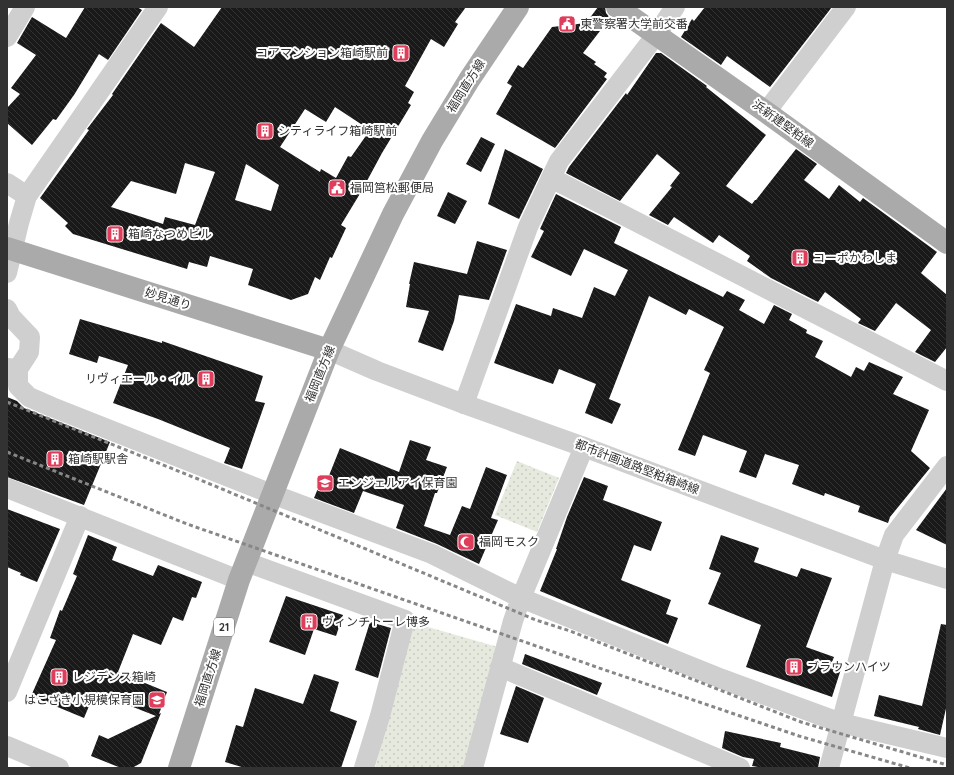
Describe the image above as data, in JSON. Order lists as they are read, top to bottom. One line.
{"streets":{"main road":["福岡直方線","浜新建堅粕線","妙見通り","21"],"street":["都市計画道路堅粕箱崎線"]},"crossings":[["福岡直方線","妙見通り"],["福岡直方線","都市計画道路堅粕箱崎線"],["妙見通り","都市計画道路堅粕箱崎線"]],"places":{"public building":["東警察署大学前交番","福岡筥松郵便局"],"building":["コアマンション箱崎駅前","シティライフ箱崎駅前","箱崎なつめビル","コーポかわしま","リヴィエール・イル","箱崎駅駅舎","ヴィンチトーレ博多","ブラウンハイツ","レジデンス箱崎"],"school or university":["エンジェルアイ保育園","はこざき小規模保育園"],"mosque":["福岡モスク"]}}
